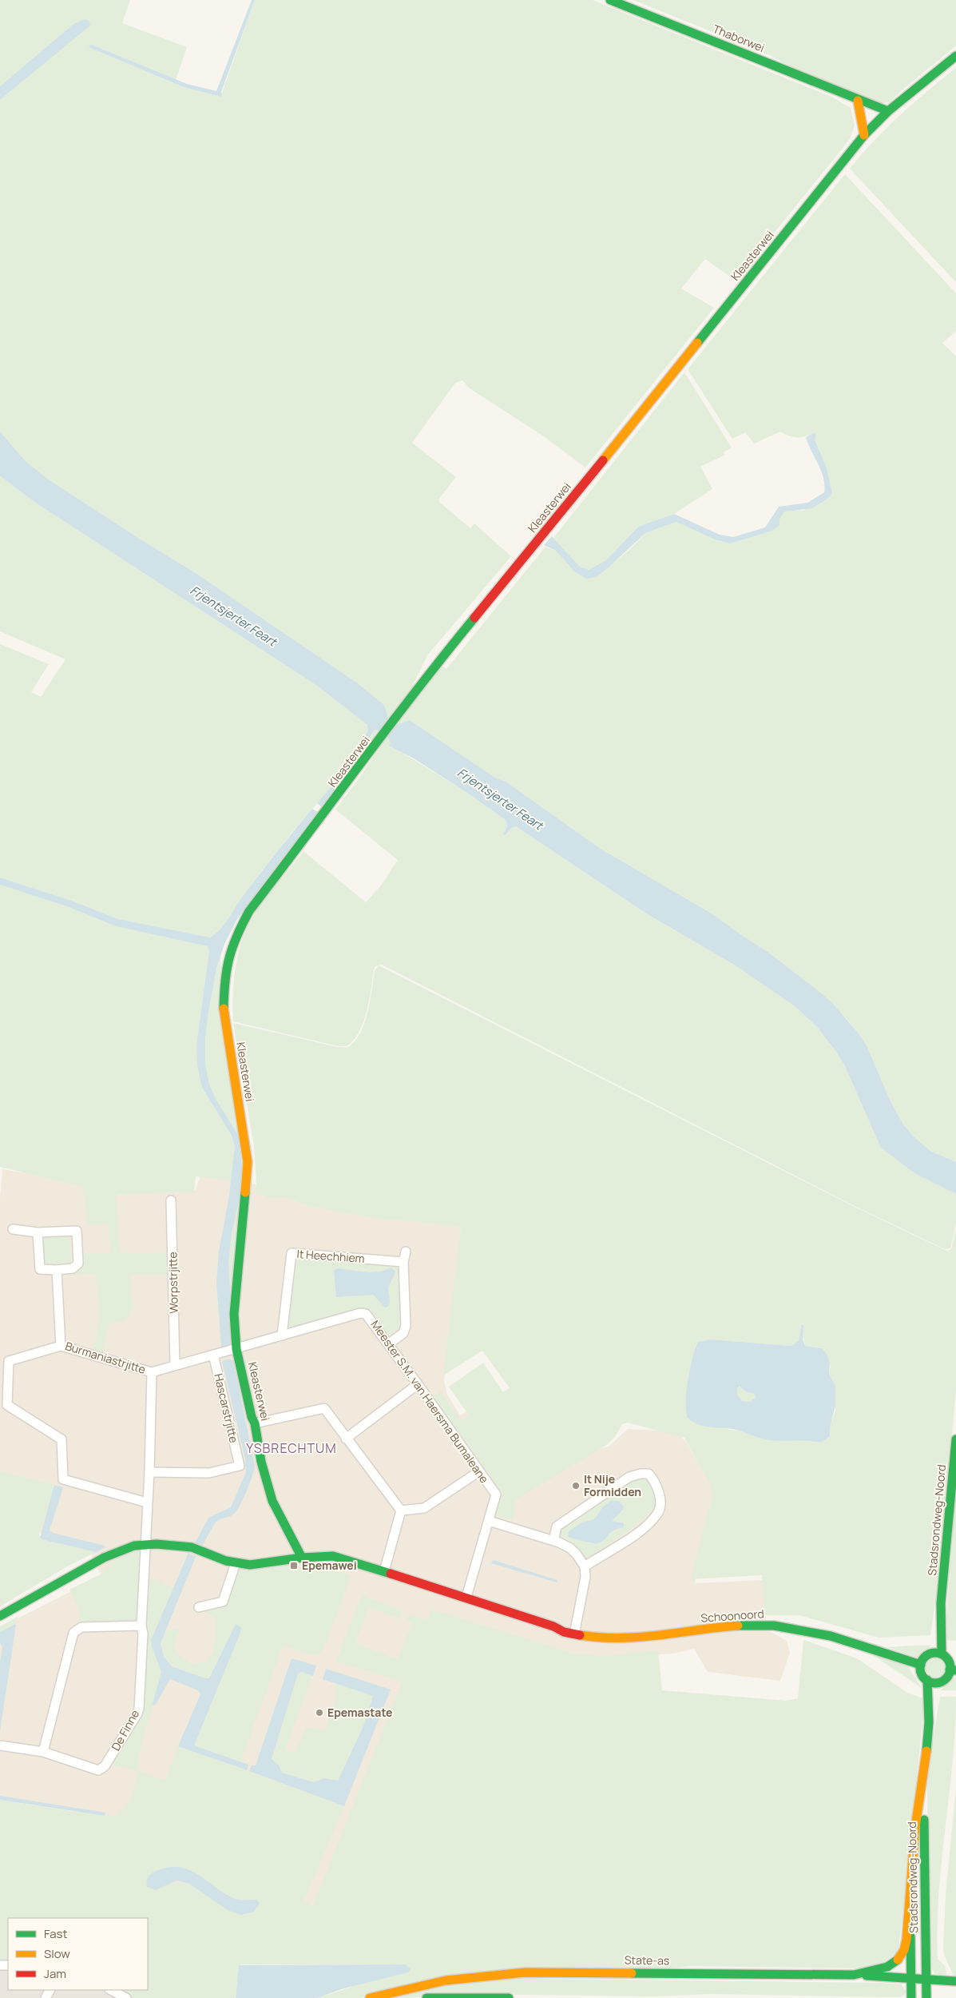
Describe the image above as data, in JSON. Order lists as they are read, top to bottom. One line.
{"streets":{"street":["Thaborwei","Kleasterwei","It Heechhiem","Worpstrjitte","Burmaniastrjitte","Meester S.M. van Haersma Bumaleane","Hascarstrjitte","Stadsrondweg-Noord","Schoonoord","De Finne","State-as"]},"crossings":[["Thaborwei","Kleasterwei"],["Kleasterwei","Meester S.M. van Haersma Bumaleane"],["It Heechhiem","Meester S.M. van Haersma Bumaleane"],["Meester S.M. van Haersma Bumaleane","Schoonoord"],["Stadsrondweg-Noord","Schoonoord"],["Stadsrondweg-Noord","State-as"]],"districts":["YSBRECHTUM"],"water":["Frjentsjerter Feart"],"places":{"other":["It Nije Formidden","Epemastate"],"transit":["Epemawei"]},"legend":["Fast","Slow","Jam"]}
